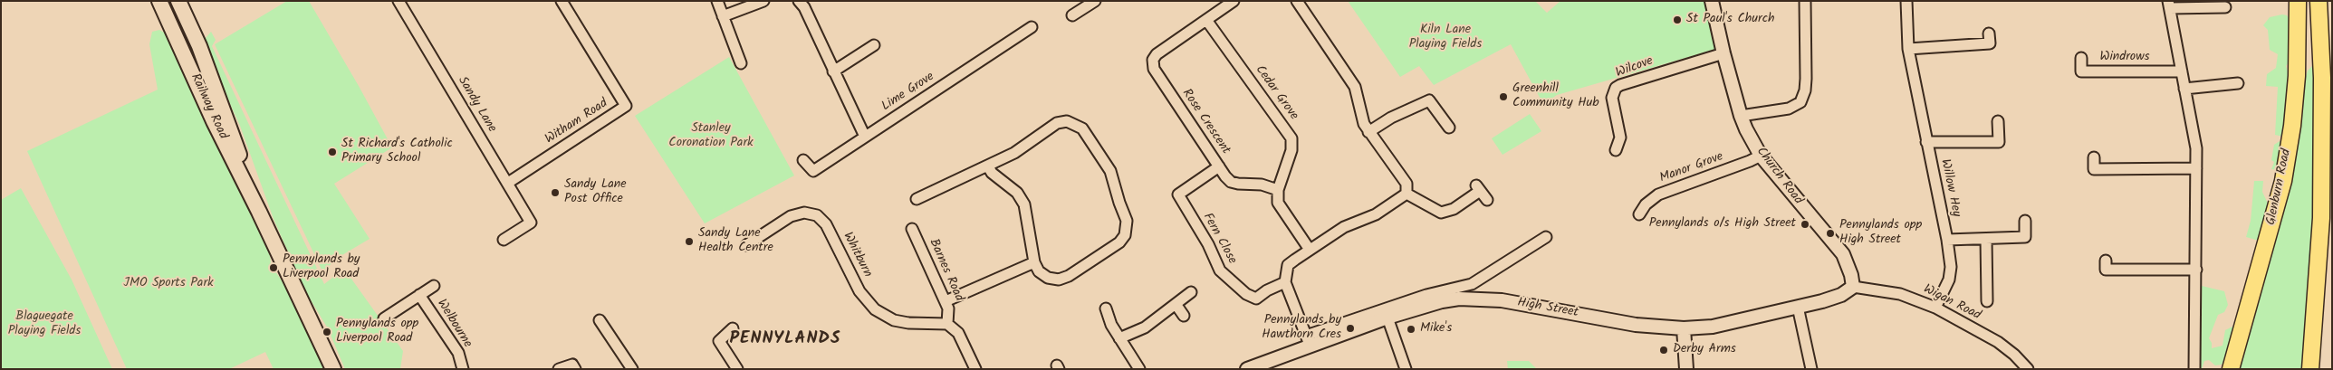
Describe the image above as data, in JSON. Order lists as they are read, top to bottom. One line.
{"streets":{"main road":["Railway Road","Glenburn Road"],"street":["Windrows","Wilcove","Lime Grove","Cedar Grove","Sandy Lane","Witham Road","Rose Crescent","Manor Grove","Church Road","Willow Hey","Fern Close","Whitburn","Barnes Road","Wigan Road","High Street","Welbourne"]},"crossings":[["Wilcove","Church Road"],["Cedar Grove","Rose Crescent"],["Sandy Lane","Witham Road"],["Manor Grove","Church Road"],["Church Road","Wigan Road"],["Church Road","High Street"],["Willow Hey","Wigan Road"],["Whitburn","Barnes Road"],["Wigan Road","High Street"]],"districts":["PENNYLANDS"],"parks":["Kiln Lane Playing Fields","Stanley Coronation Park","JMO Sports Park","Blaguegate Playing Fields"],"places":["St Paul's Church","Greenhill Community Hub","St Richard's Catholic Primary School","Sandy Lane Post Office","Pennylands o/s High Street","Pennylands opp High Street","Sandy Lane Health Centre","Pennylands by Liverpool Road","Pennylands by Hawthorn Cres","Mike's","Pennylands opp Liverpool Road","Derby Arms"]}
